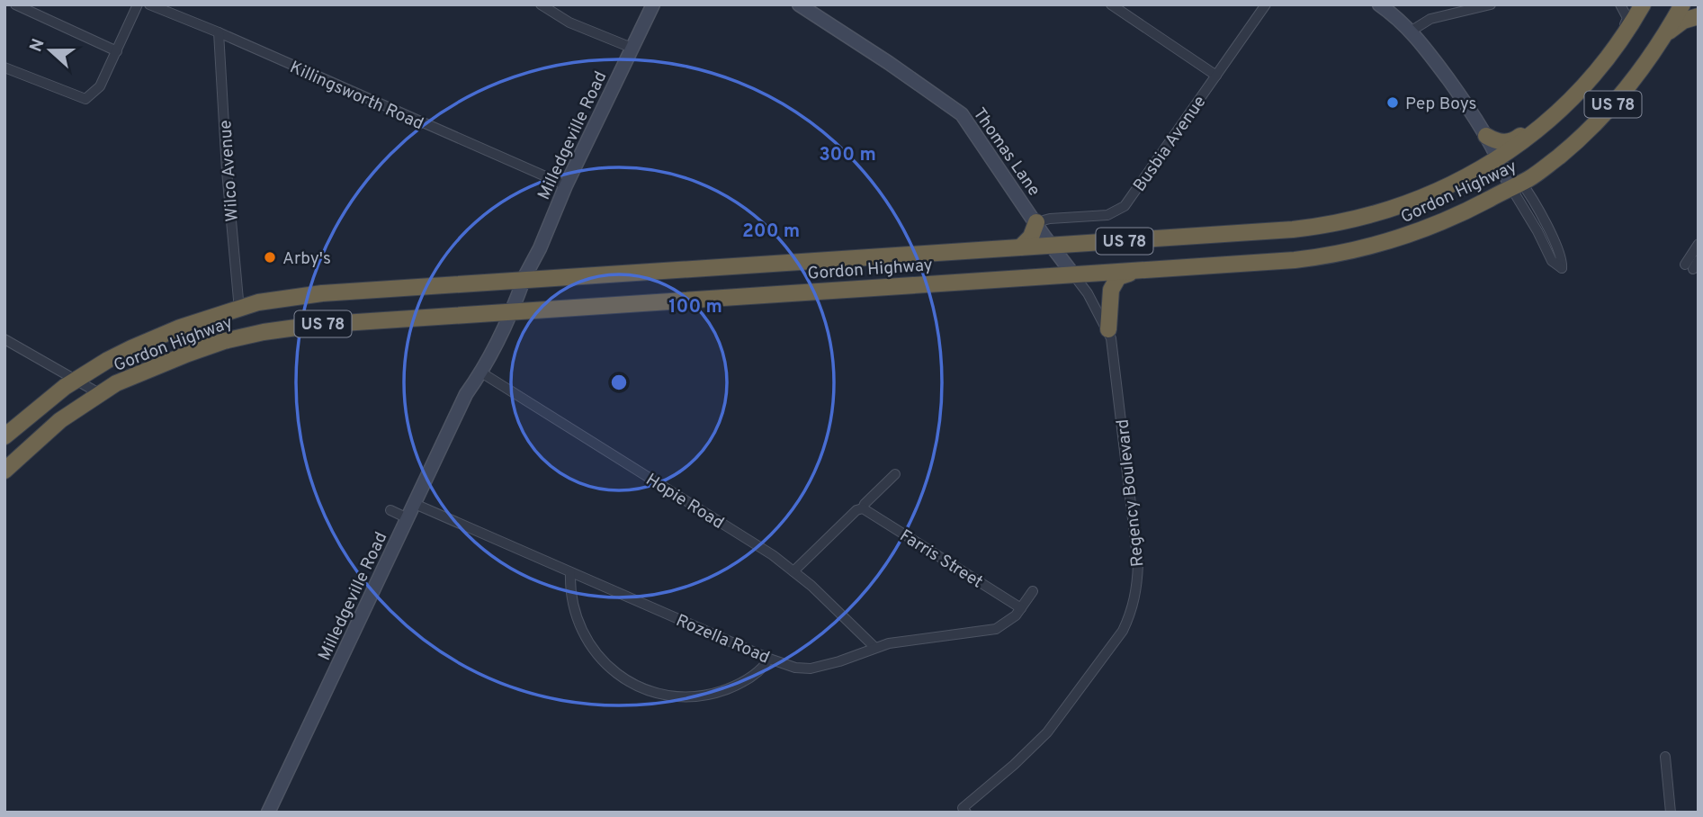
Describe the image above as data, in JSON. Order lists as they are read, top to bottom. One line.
{"streets":{"highway":["US 78","Gordon Highway"],"street":["Killingsworth Road","Milledgeville Road","Busbia Avenue","Thomas Lane","Wilco Avenue","Regency Boulevard","Hopie Road","Farris Street","Rozella Road"]},"crossings":[["Killingsworth Road","Milledgeville Road"],["Killingsworth Road","Wilco Avenue"],["Milledgeville Road","Gordon Highway"],["Milledgeville Road","Hopie Road"],["Milledgeville Road","Rozella Road"],["Busbia Avenue","Thomas Lane"],["Thomas Lane","Gordon Highway"],["Thomas Lane","Regency Boulevard"],["Wilco Avenue","Gordon Highway"],["Gordon Highway","Regency Boulevard"],["Hopie Road","Rozella Road"],["Farris Street","Rozella Road"]],"places":["Pep Boys","Arby's"],"north":"left","rings":["300 m","200 m","100 m"]}
